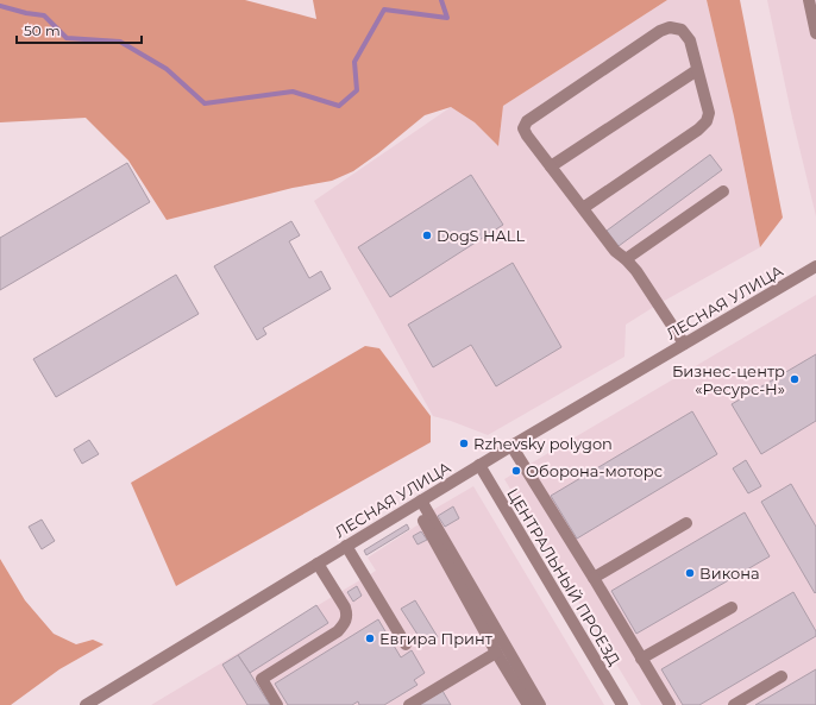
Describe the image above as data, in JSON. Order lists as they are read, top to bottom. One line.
{"streets":{"street":["ЛЕСНАЯ УЛИЦА","ЦЕНТРАЛЬНЫЙ ПРОЕЗД"]},"crossings":[["ЛЕСНАЯ УЛИЦА","ЦЕНТРАЛЬНЫЙ ПРОЕЗД"]],"places":["DogS HALL","Бизнес-центр «Ресурс-Н»","Rzhevsky polygon","Оборона-моторс","Викона","Евгира Принт"],"scale_bar":"50 m"}
